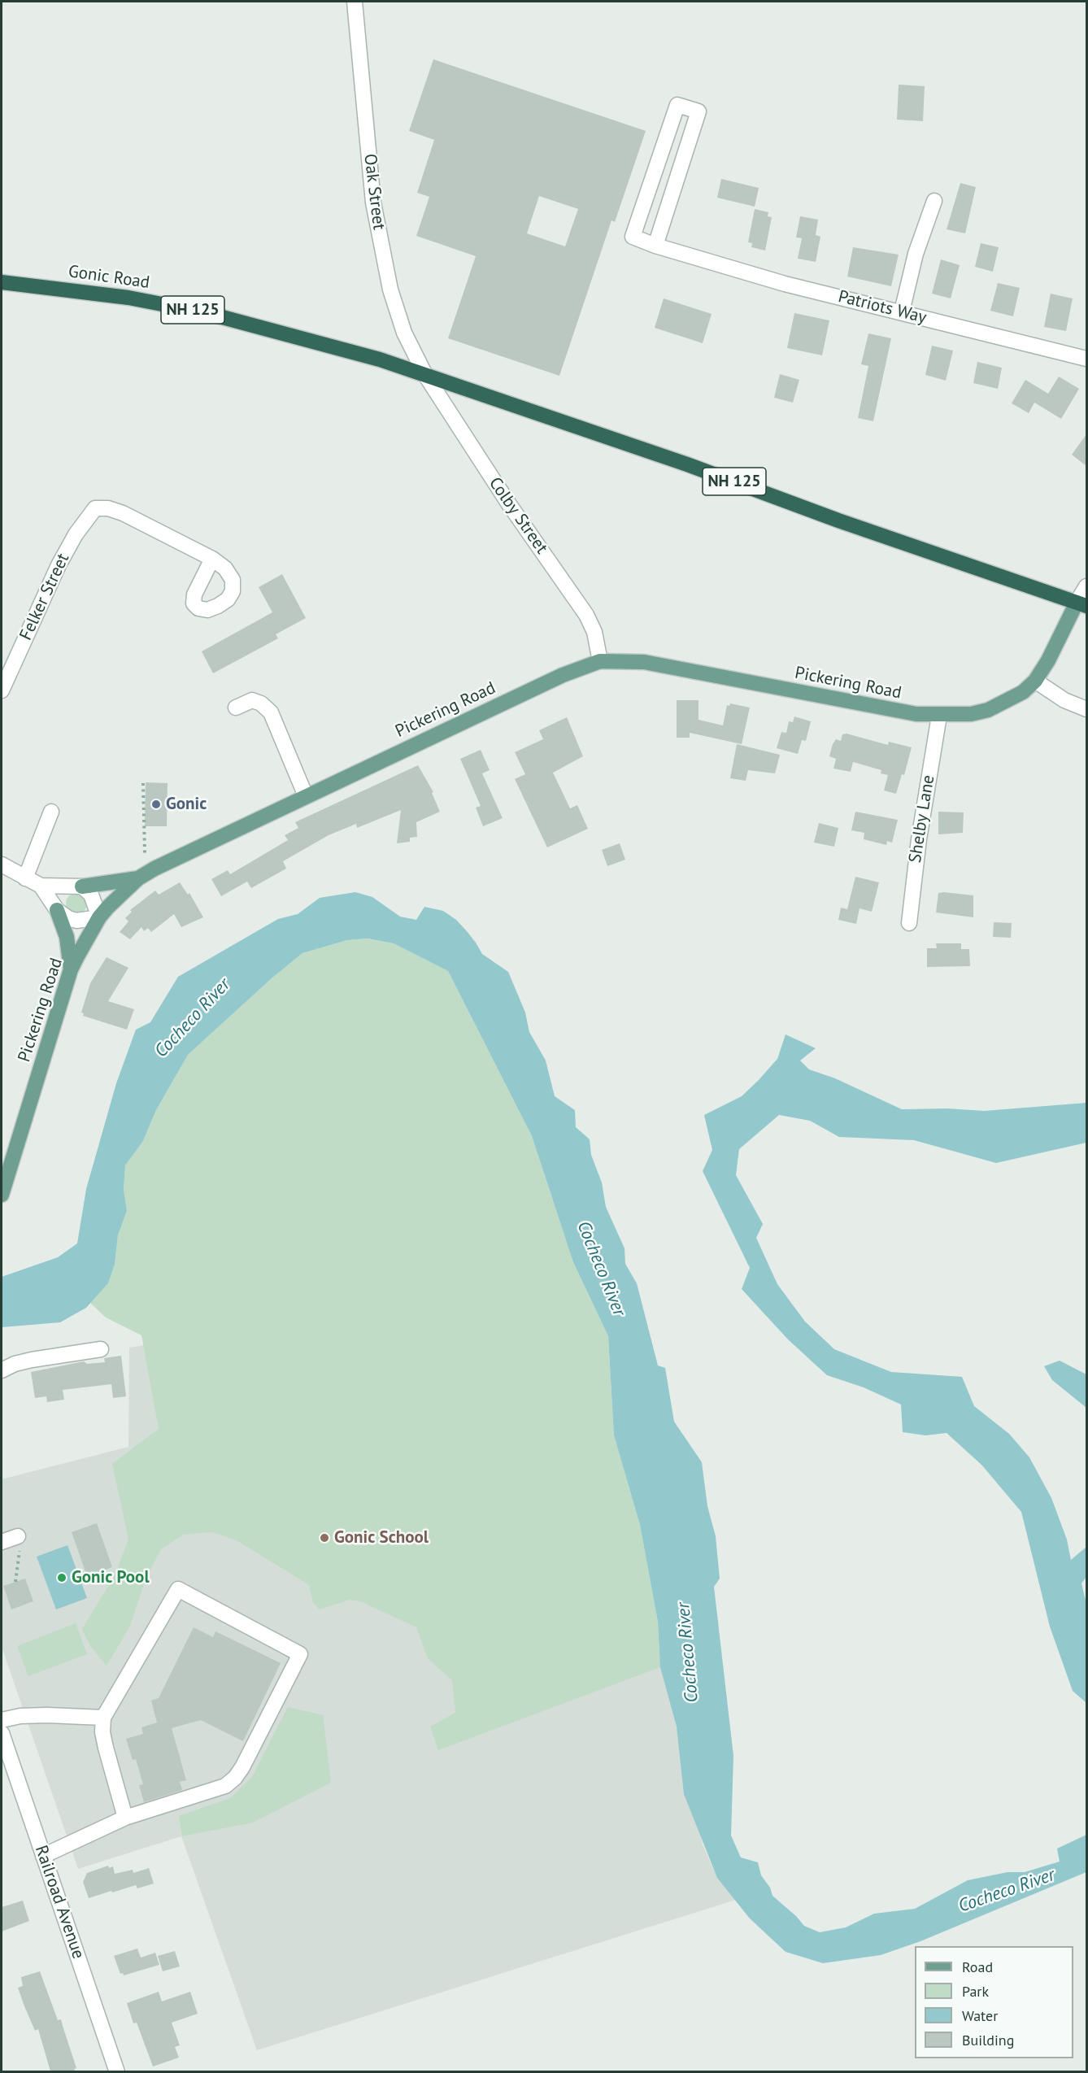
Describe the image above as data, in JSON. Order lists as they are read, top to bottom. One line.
{"streets":{"highway":["Gonic Road","NH 125"],"main road":["Pickering Road"],"street":["Oak Street","Patriots Way","Colby Street","Felker Street","Shelby Lane","Railroad Avenue"]},"crossings":[["Oak Street","Gonic Road"],["Oak Street","NH 125"],["Oak Street","Colby Street"],["Gonic Road","NH 125"],["Gonic Road","Colby Street"],["NH 125","Colby Street"],["NH 125","Pickering Road"],["Colby Street","Pickering Road"],["Pickering Road","Shelby Lane"]],"water":["Cocheco River"],"places":["Gonic","Gonic School","Gonic Pool"],"legend":["Road","Park","Water","Building"]}
